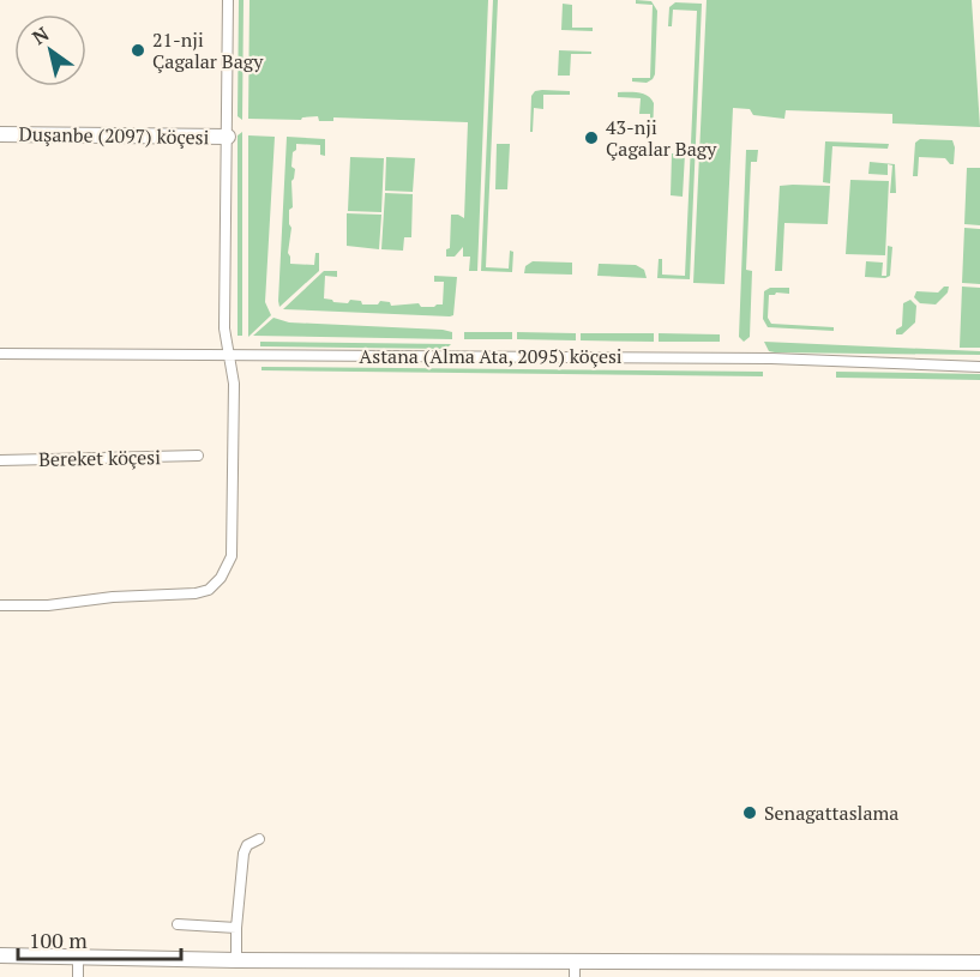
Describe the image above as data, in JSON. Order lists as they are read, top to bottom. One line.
{"streets":{"street":["Duşanbe (2097) köçesi","Astana (Alma Ata, 2095) köçesi","Bereket köçesi"]},"places":["21-nji Çagalar Bagy","43-nji Çagalar Bagy","Senagattaslama"],"scale_bar":"100 m","north":"top left"}
